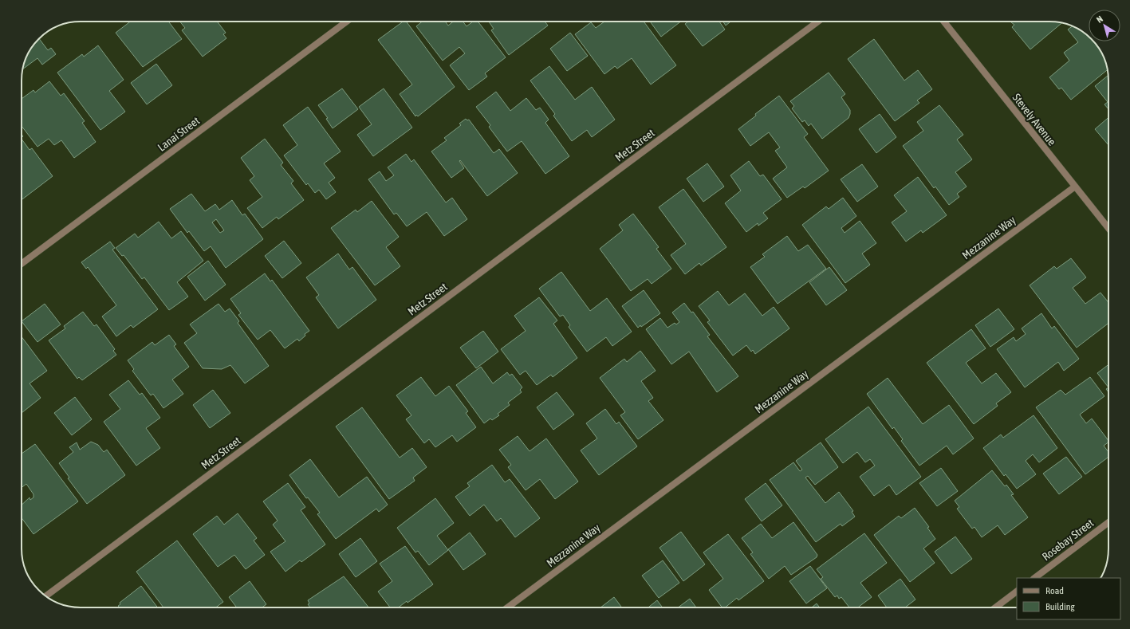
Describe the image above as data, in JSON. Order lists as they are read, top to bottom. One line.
{"streets":{"street":["Stevely Avenue","Lanai Street","Metz Street","Mezzanine Way","Rosebay Street"]},"crossings":[["Stevely Avenue","Mezzanine Way"]],"legend":["Road","Building"],"north":"top left"}
